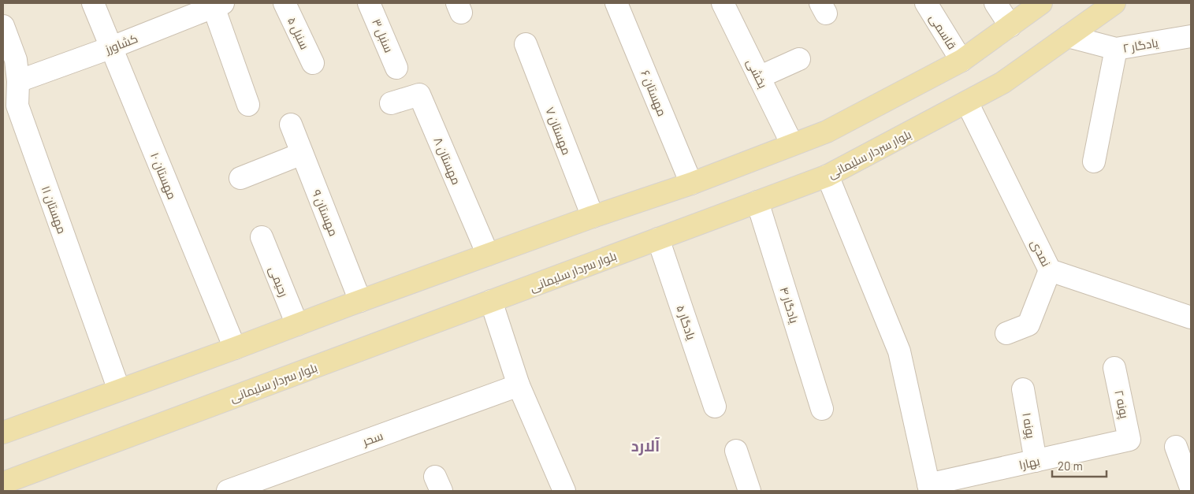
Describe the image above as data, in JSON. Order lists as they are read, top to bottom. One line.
{"streets":{"main road":["بلوار سردار سلیمانی"],"street":["قاسمی","سنبل ۵","سنبل ۳","کشاورز","یادگار ۲","بخشی","مهستان ۶","مهستان ۷","مهستان ۸","مهستان ۱۰","مهستان ۱۱","مهستان ۹","نمدی","رحیمی","یادگار ۴","یادگار ۵","پونه ۲","پونه ۱","سحر","بهارا"]},"crossings":[["کشاورز","مهستان ۱۰"],["کشاورز","مهستان ۱۱"],["یادگار ۲","بلوار سردار سلیمانی"],["بلوار سردار سلیمانی","نمدی"],["بلوار سردار سلیمانی","یادگار ۴"],["بلوار سردار سلیمانی","یادگار ۵"],["پونه ۲","بهارا"],["پونه ۱","بهارا"]],"districts":["آلارد"],"scale_bar":"20 m"}
